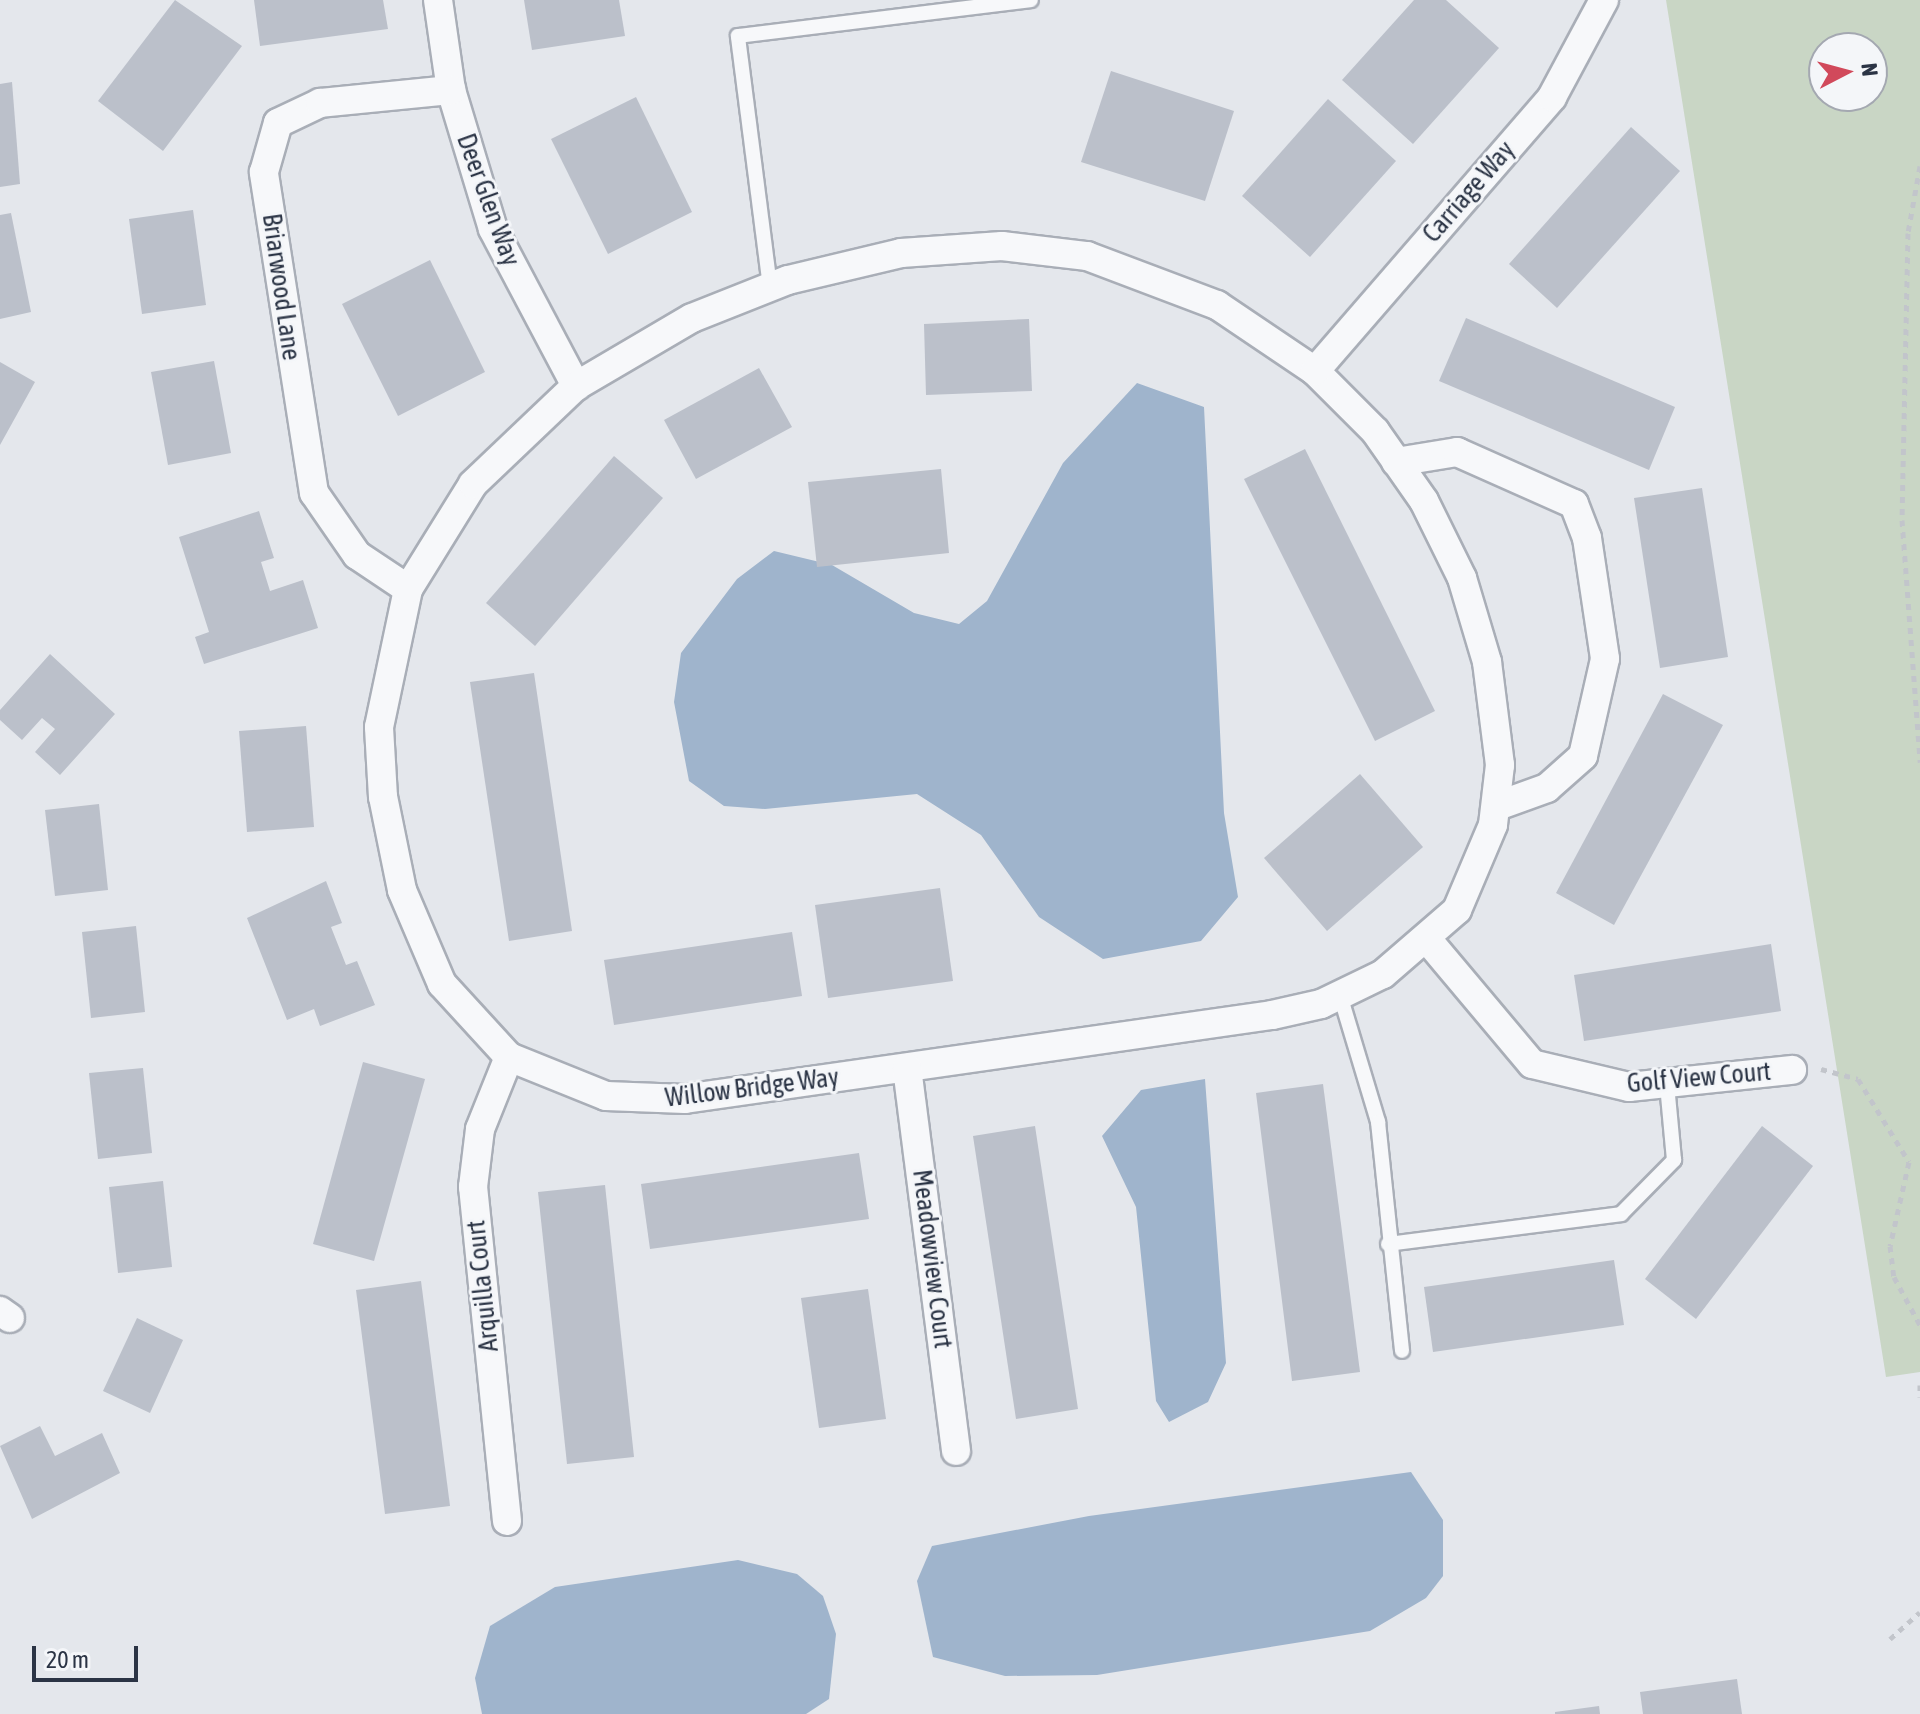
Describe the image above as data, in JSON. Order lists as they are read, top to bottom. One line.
{"streets":{"street":["Carriage Way","Deer Glen Way","Briarwood Lane","Golf View Court","Willow Bridge Way","Meadowview Court","Arquilla Court"]},"crossings":[["Carriage Way","Willow Bridge Way"],["Deer Glen Way","Briarwood Lane"],["Deer Glen Way","Willow Bridge Way"],["Briarwood Lane","Willow Bridge Way"],["Golf View Court","Willow Bridge Way"],["Willow Bridge Way","Meadowview Court"],["Willow Bridge Way","Arquilla Court"]],"scale_bar":"20 m","north":"right"}
